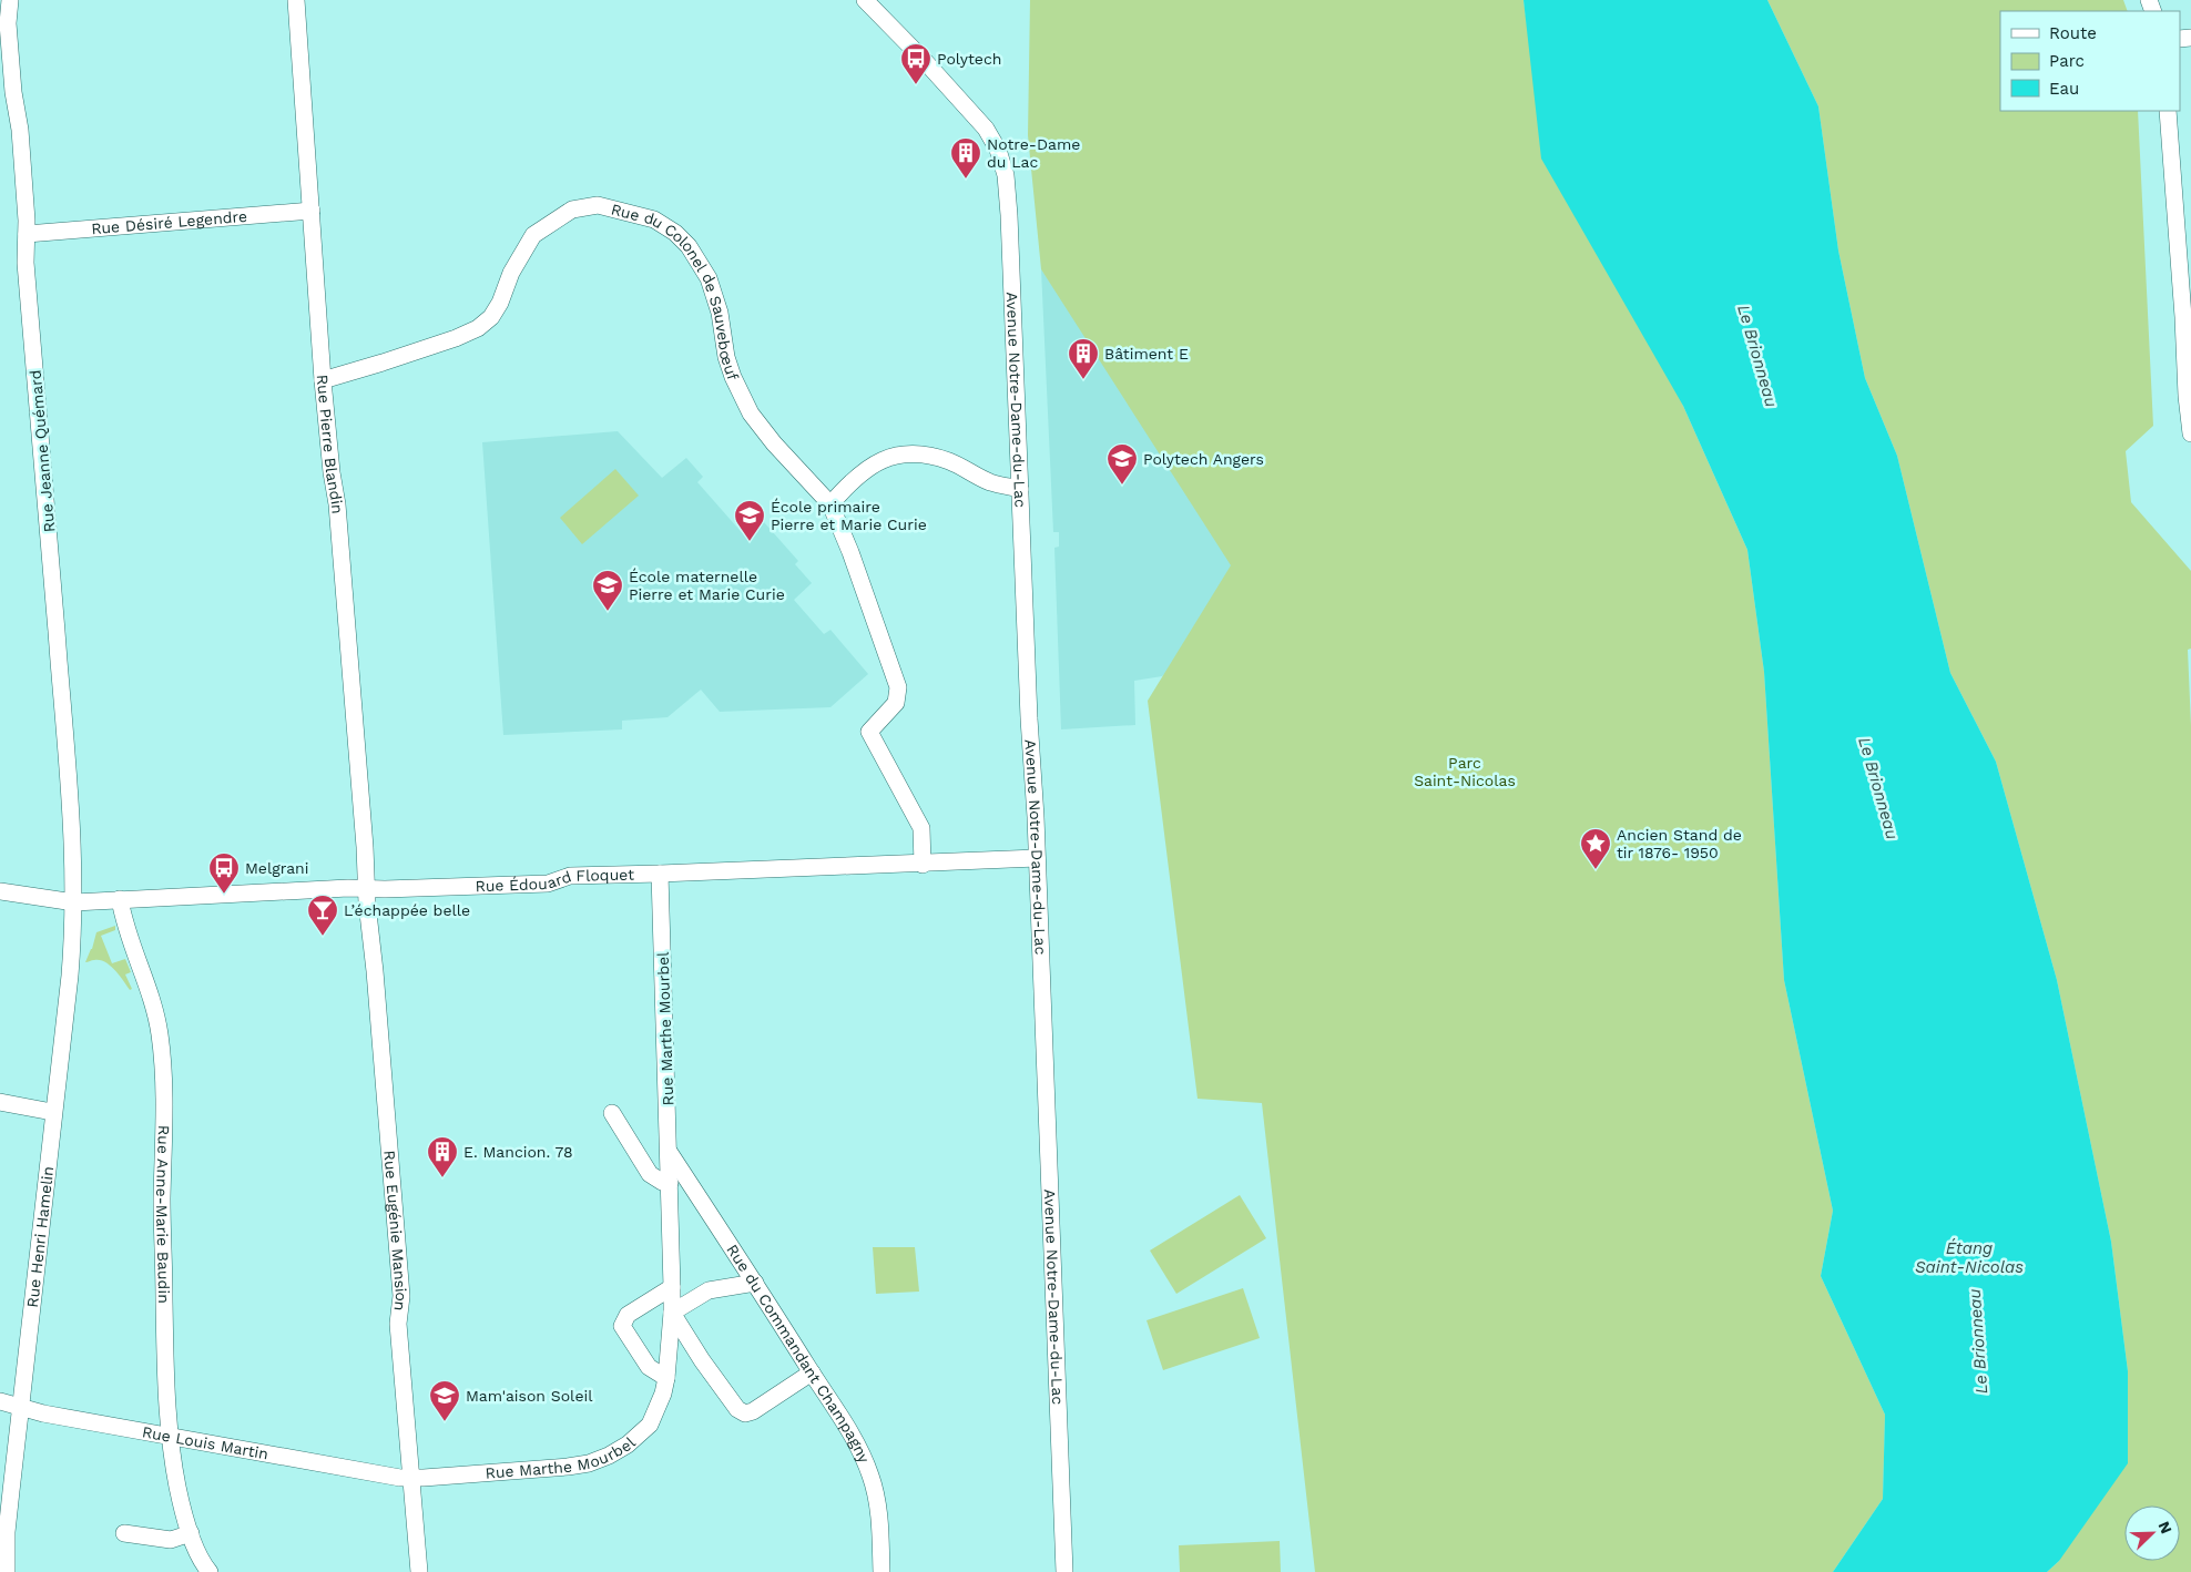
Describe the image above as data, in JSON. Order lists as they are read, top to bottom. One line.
{"streets":{"street":["Rue Désiré Legendre","Rue du Colonel de Sauvebœuf","Avenue Notre-Dame-du-Lac","Rue Pierre Blandin","Rue Jeanne Quémard","Rue Édouard Floquet","Rue Marthe Mourbel","Rue Anne-Marie Baudin","Rue Eugénie Mansion","Rue Henri Hamelin","Rue du Commandant Champagny","Rue Louis Martin"]},"crossings":[["Rue Désiré Legendre","Rue Pierre Blandin"],["Rue Désiré Legendre","Rue Jeanne Quémard"],["Rue du Colonel de Sauvebœuf","Rue Pierre Blandin"],["Avenue Notre-Dame-du-Lac","Rue Édouard Floquet"],["Rue Pierre Blandin","Rue Édouard Floquet"],["Rue Pierre Blandin","Rue Eugénie Mansion"],["Rue Jeanne Quémard","Rue Édouard Floquet"],["Rue Jeanne Quémard","Rue Henri Hamelin"],["Rue Édouard Floquet","Rue Marthe Mourbel"],["Rue Édouard Floquet","Rue Anne-Marie Baudin"],["Rue Édouard Floquet","Rue Eugénie Mansion"],["Rue Édouard Floquet","Rue Henri Hamelin"],["Rue Marthe Mourbel","Rue Eugénie Mansion"],["Rue Marthe Mourbel","Rue du Commandant Champagny"],["Rue Marthe Mourbel","Rue Louis Martin"],["Rue Anne-Marie Baudin","Rue Louis Martin"],["Rue Eugénie Mansion","Rue Louis Martin"],["Rue Henri Hamelin","Rue Louis Martin"]],"water":["Le Brionneau","Étang Saint-Nicolas"],"parks":["Parc Saint-Nicolas"],"places":{"bus stop":["Polytech","Melgrani"],"building":["Notre-Dame du Lac","Bâtiment E","E. Mancion. 78"],"school or university":["Polytech Angers","École primaire Pierre et Marie Curie","École maternelle Pierre et Marie Curie","Mam'aison Soleil"],"place":["Ancien Stand de tir 1876- 1950"],"bar":["L’échappée belle"]},"legend":["Route","Parc","Eau"],"north":"top right"}
